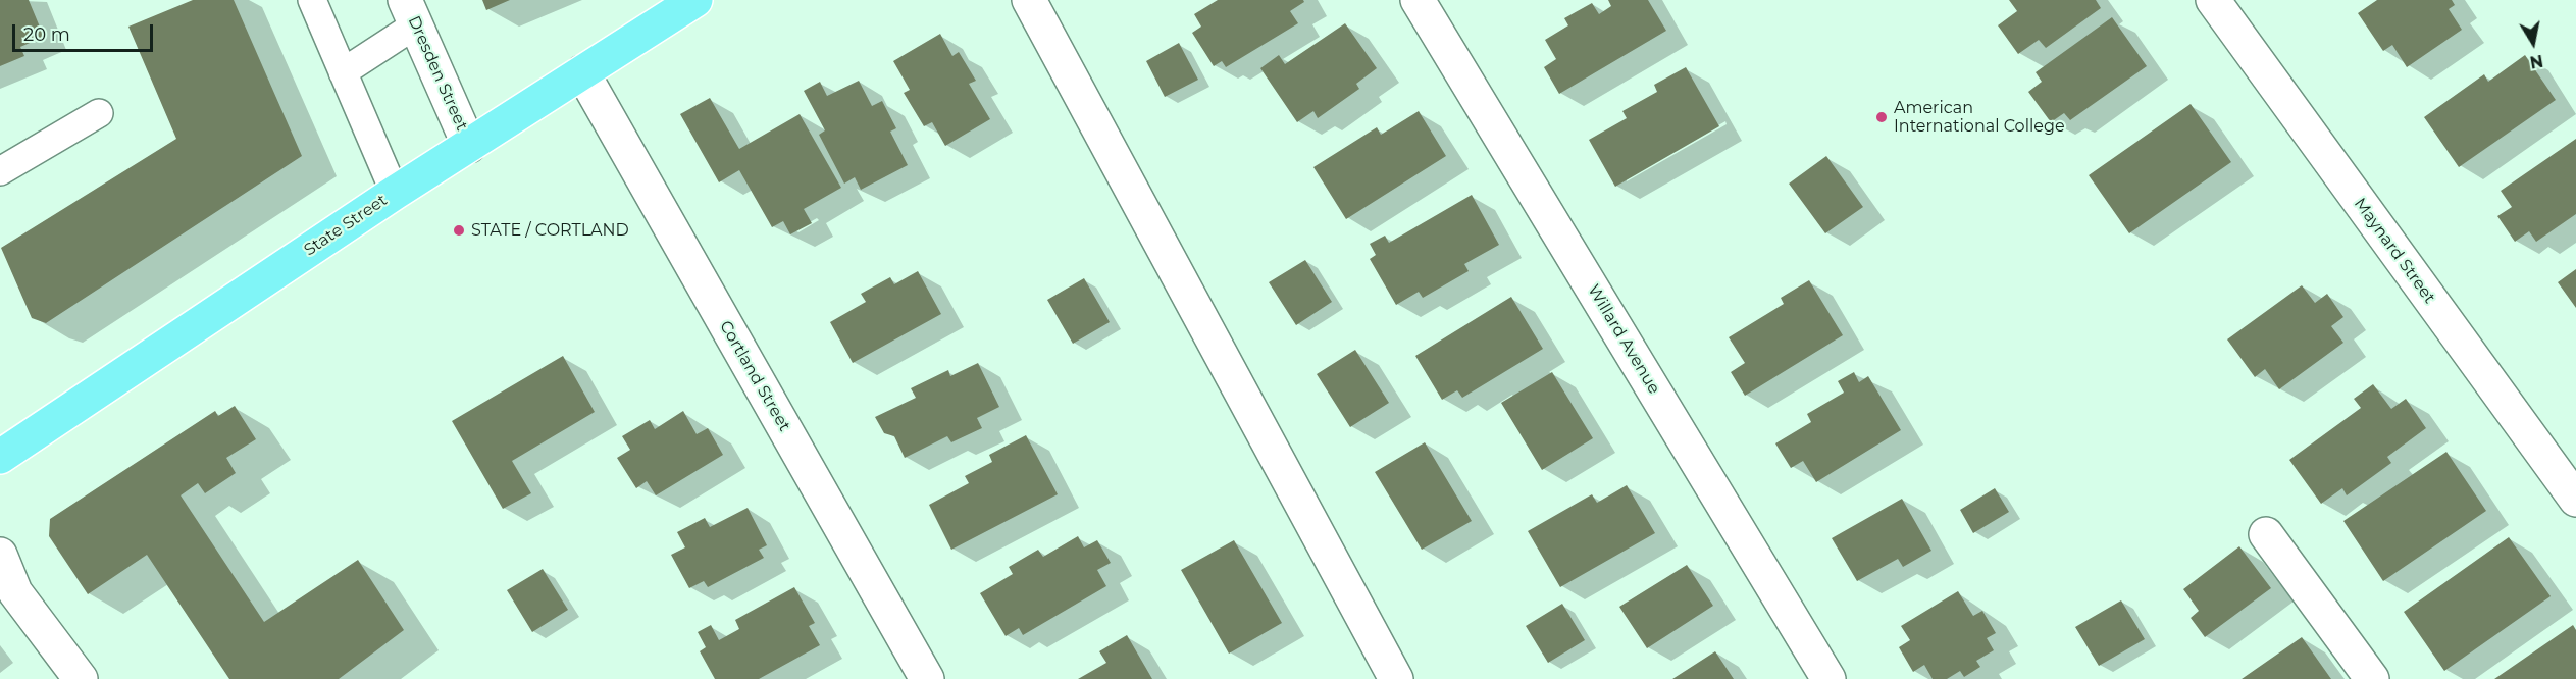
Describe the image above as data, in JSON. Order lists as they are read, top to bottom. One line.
{"streets":{"main road":["State Street"],"street":["Dresden Street","Maynard Street","Willard Avenue","Cortland Street"]},"crossings":[["Dresden Street","State Street"],["State Street","Cortland Street"]],"places":["American International College","STATE / CORTLAND"],"scale_bar":"20 m","north":"bottom"}
